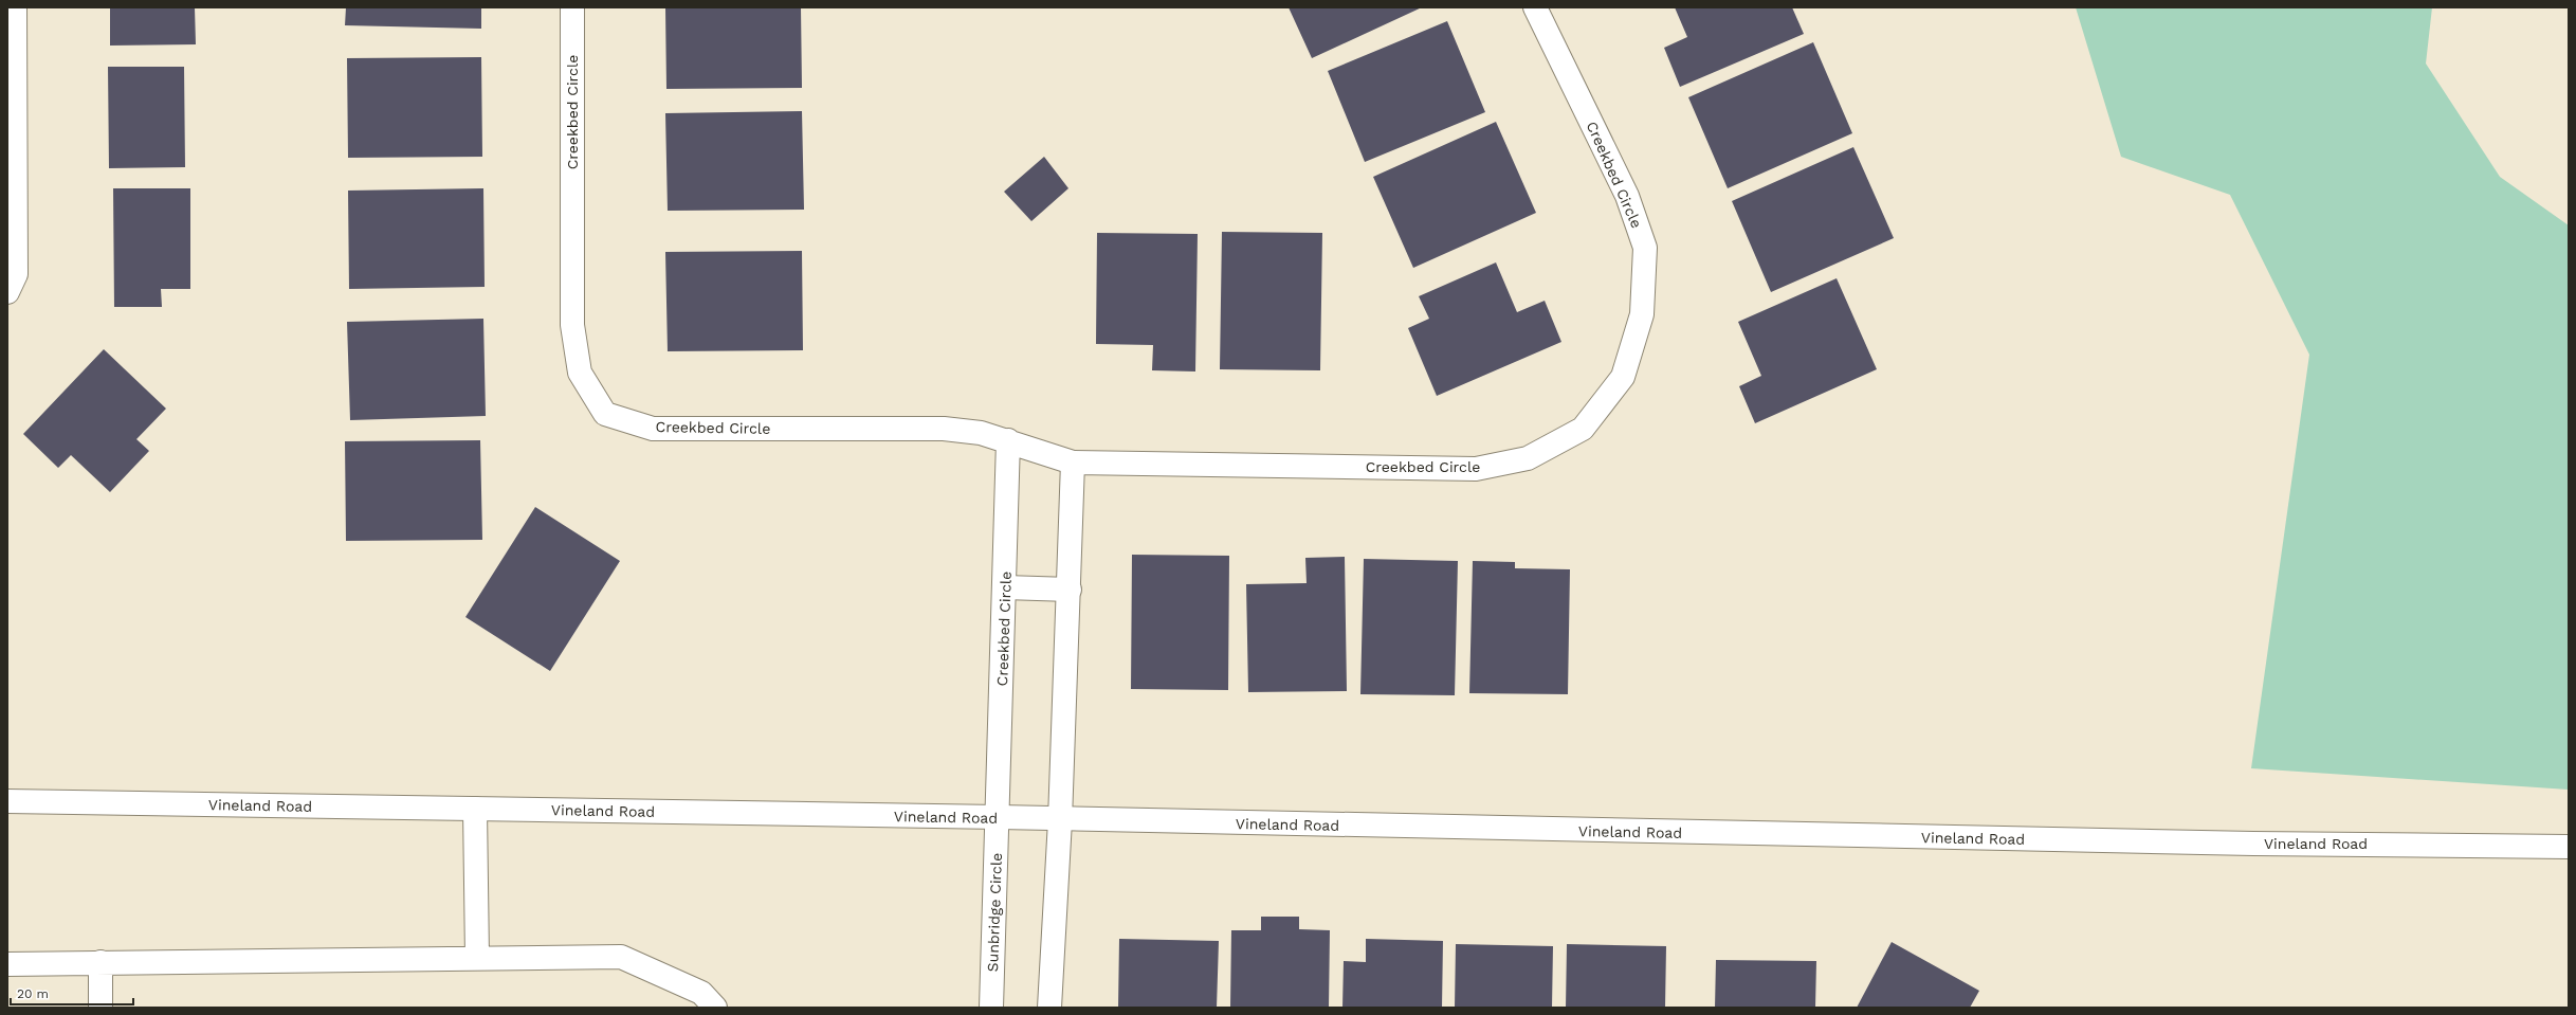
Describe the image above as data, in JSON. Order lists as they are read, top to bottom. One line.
{"streets":{"street":["Creekbed Circle","Vineland Road","Sunbridge Circle"]},"crossings":[["Creekbed Circle","Vineland Road"],["Creekbed Circle","Sunbridge Circle"],["Vineland Road","Sunbridge Circle"]],"scale_bar":"20 m"}
